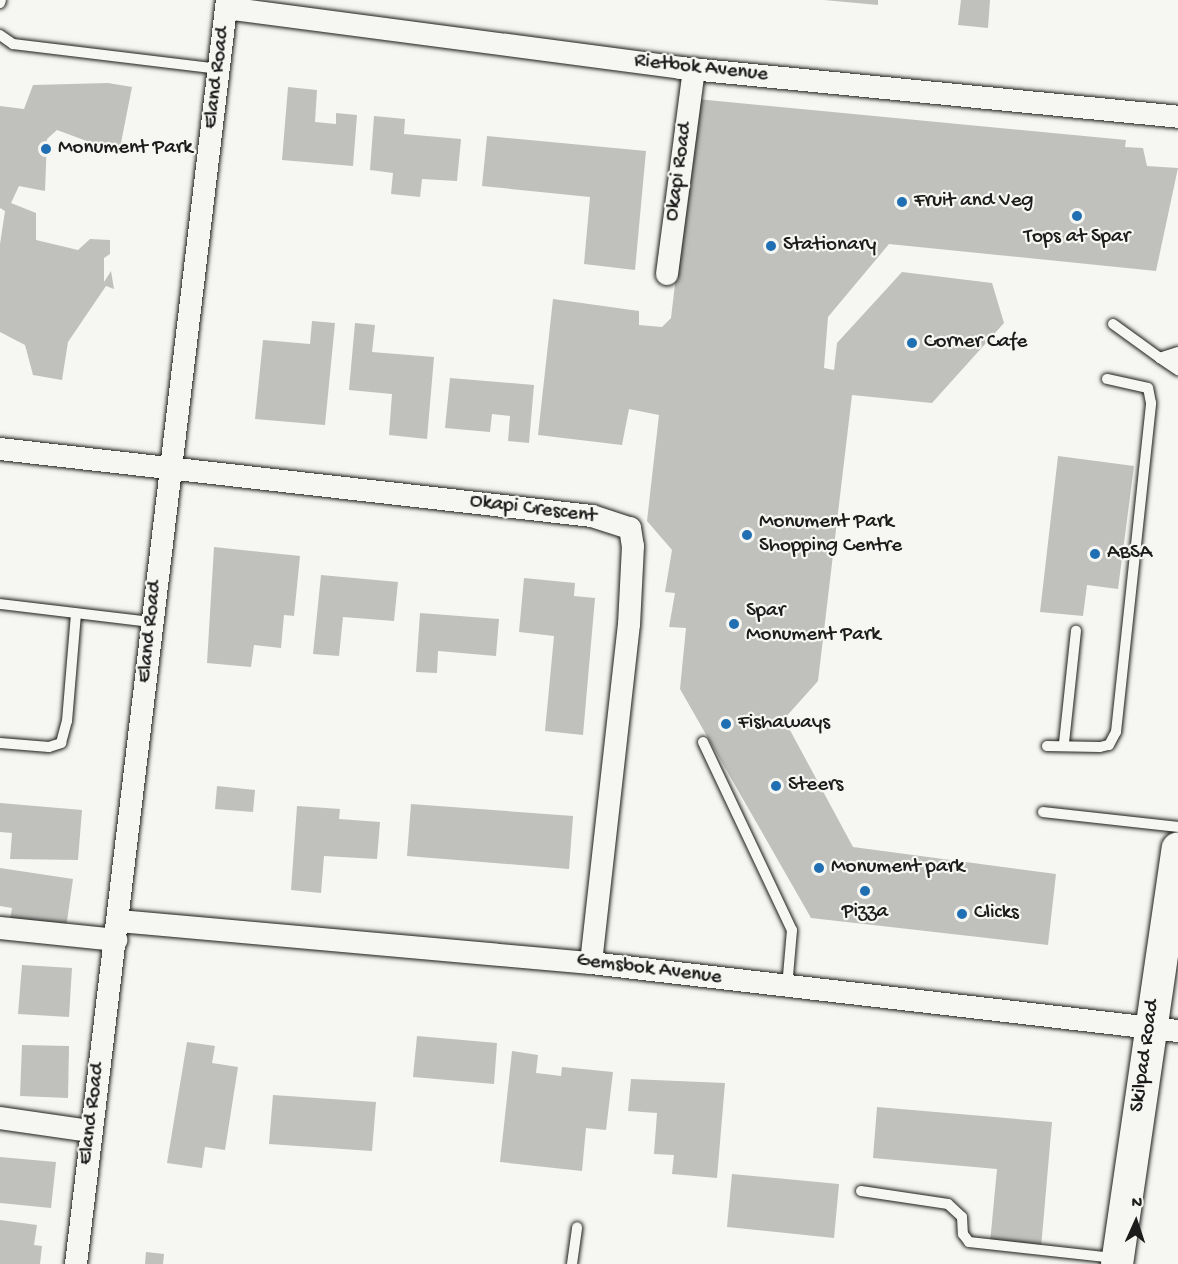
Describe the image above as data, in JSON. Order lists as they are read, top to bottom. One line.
{"streets":{"street":["Rietbok Avenue","Eland Road","Okapi Road","Okapi Crescent","Gemsbok Avenue","Skilpad Road"]},"crossings":[["Rietbok Avenue","Eland Road"],["Rietbok Avenue","Okapi Road"],["Eland Road","Okapi Crescent"],["Eland Road","Gemsbok Avenue"],["Okapi Crescent","Gemsbok Avenue"],["Gemsbok Avenue","Skilpad Road"]],"places":["Monument Park","Fruit and Veg","Tops at Spar","Stationary","Corner Cafe","Monument Park Shopping Centre","ABSA","Spar Monument Park","Fishaways","Steers","Monument park","Pizza","Clicks"],"north":"top"}
